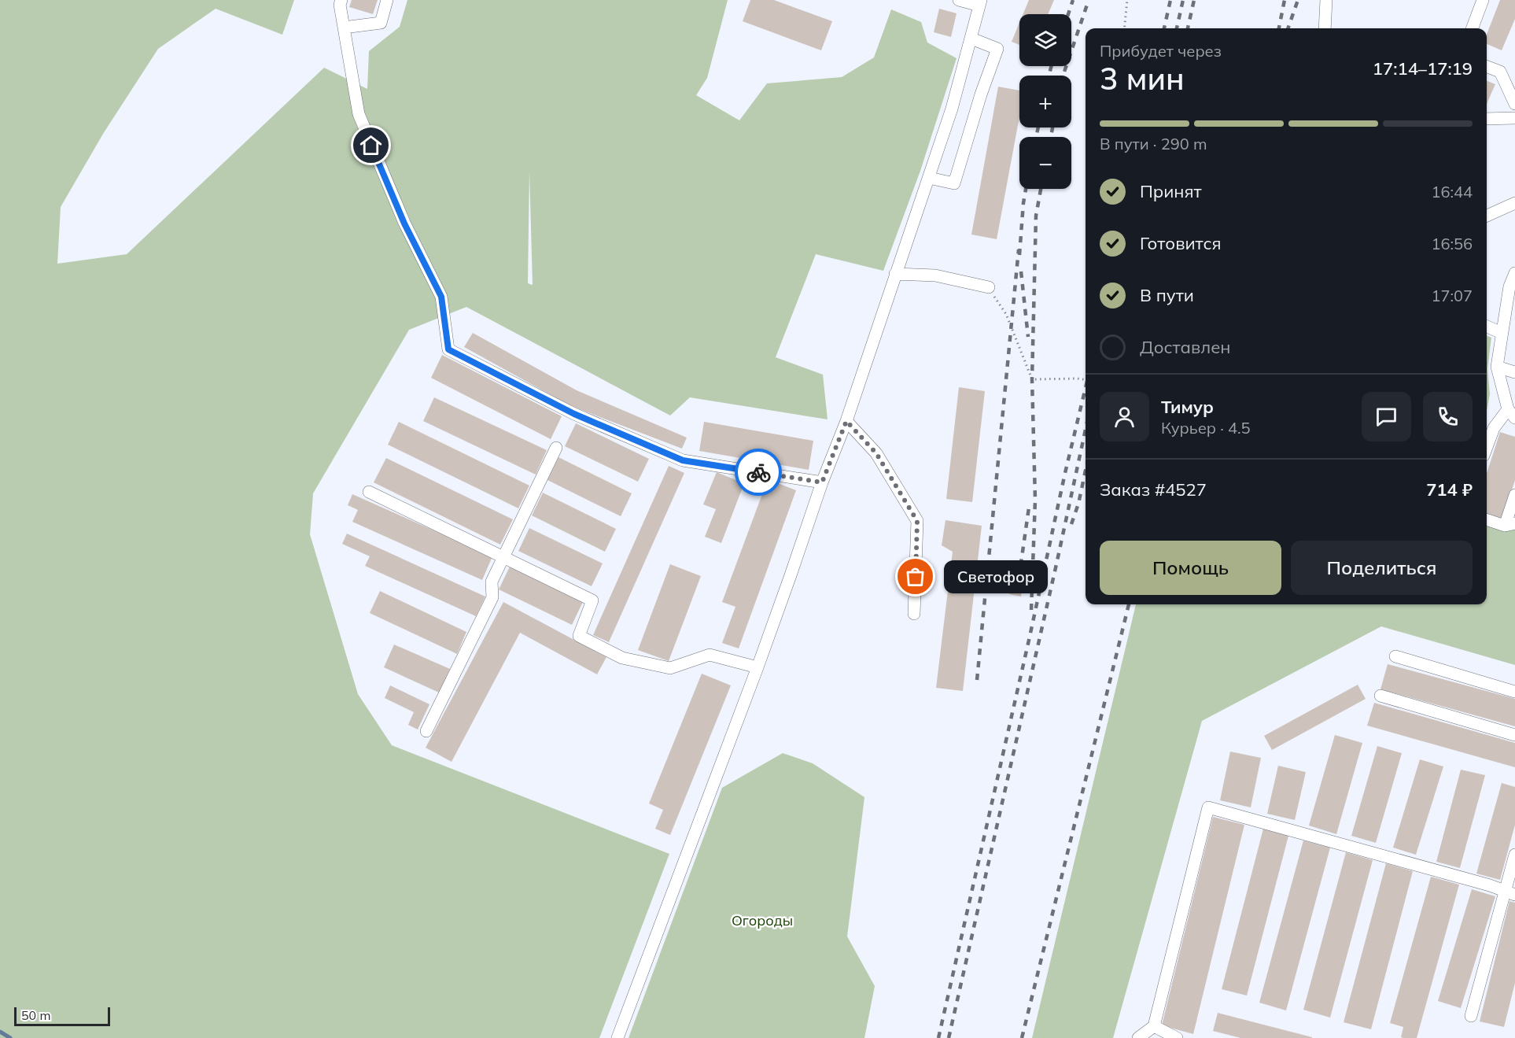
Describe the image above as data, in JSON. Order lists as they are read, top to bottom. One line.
{"parks":["Огороды"],"places":["Светофор"],"scale_bar":"50 m","page":{"map_buttons":["+","−"],"heading":["3 мин","Прибудет через","17:14–17:19"],"panel":["Тимур","Курьер · 4.5","Заказ #4527","714 ₽"],"bar":"В пути · 290 m","list":[["Принят","16:44"],["Готовится","16:56"],["В пути","17:07"],"Доставлен"],"buttons":["Помощь","Поделиться"],"bubble":"Светофор","scale":"50 m"}}
